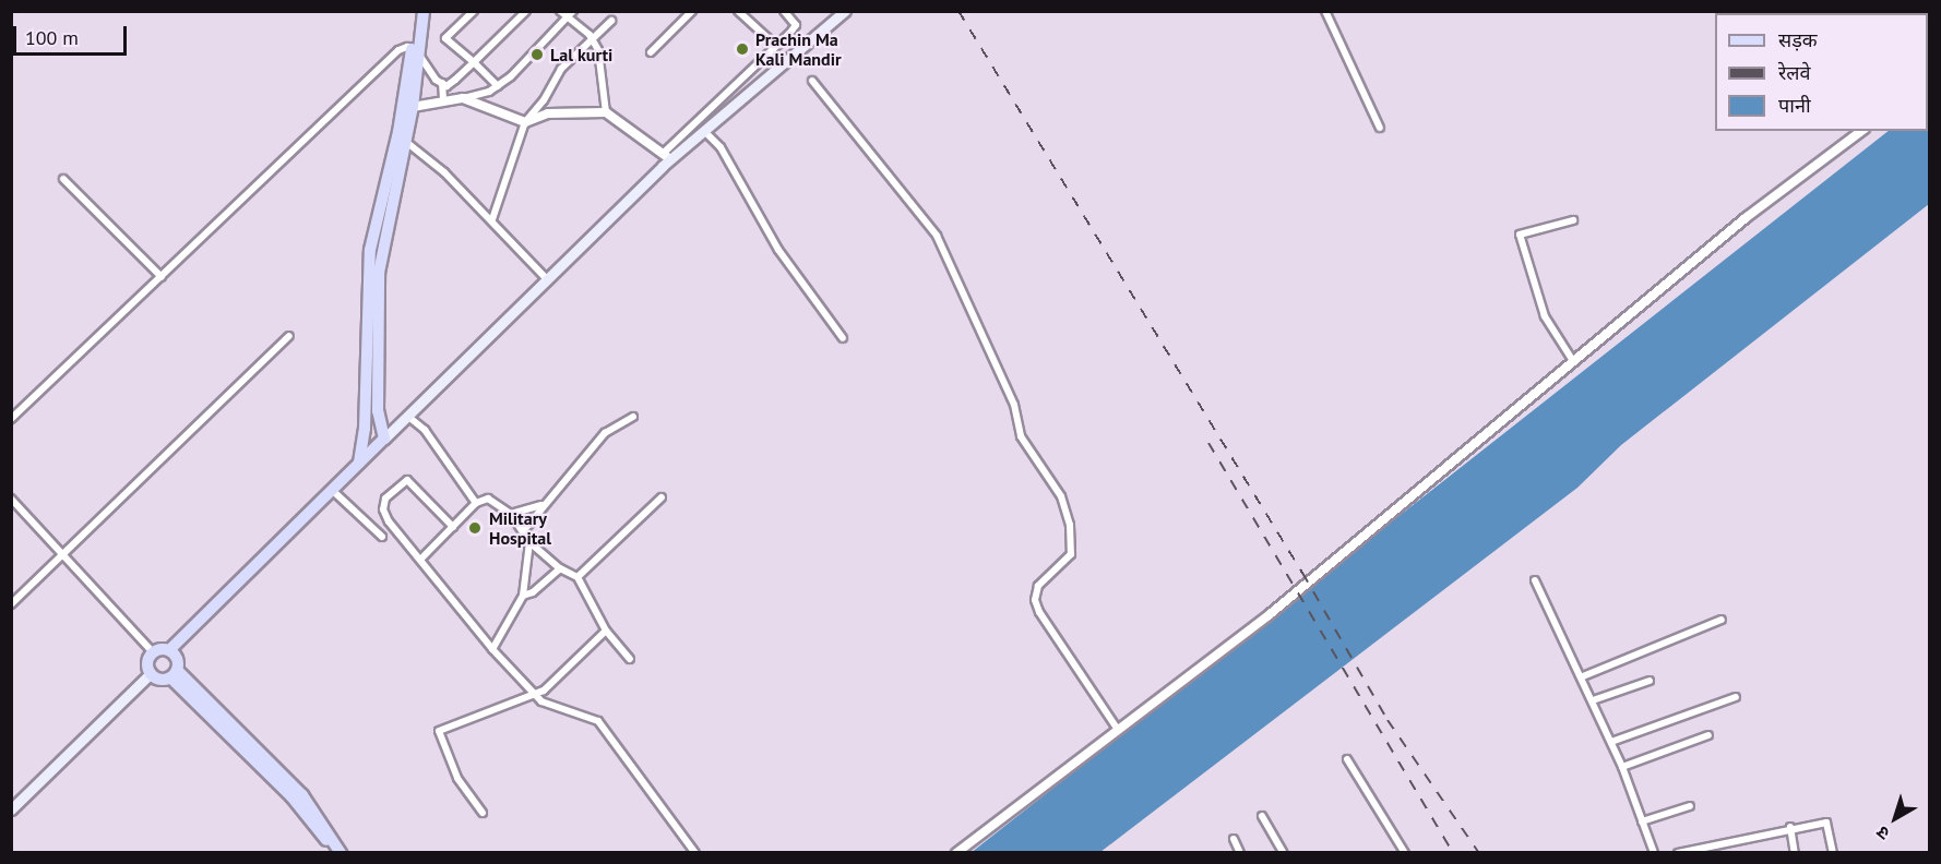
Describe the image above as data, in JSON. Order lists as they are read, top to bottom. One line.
{"places":["Prachin Ma Kali Mandir","Lal kurti","Military Hospital"],"legend":["सड़क","रेलवे","पानी"],"scale_bar":"100 m","north":"bottom left"}
